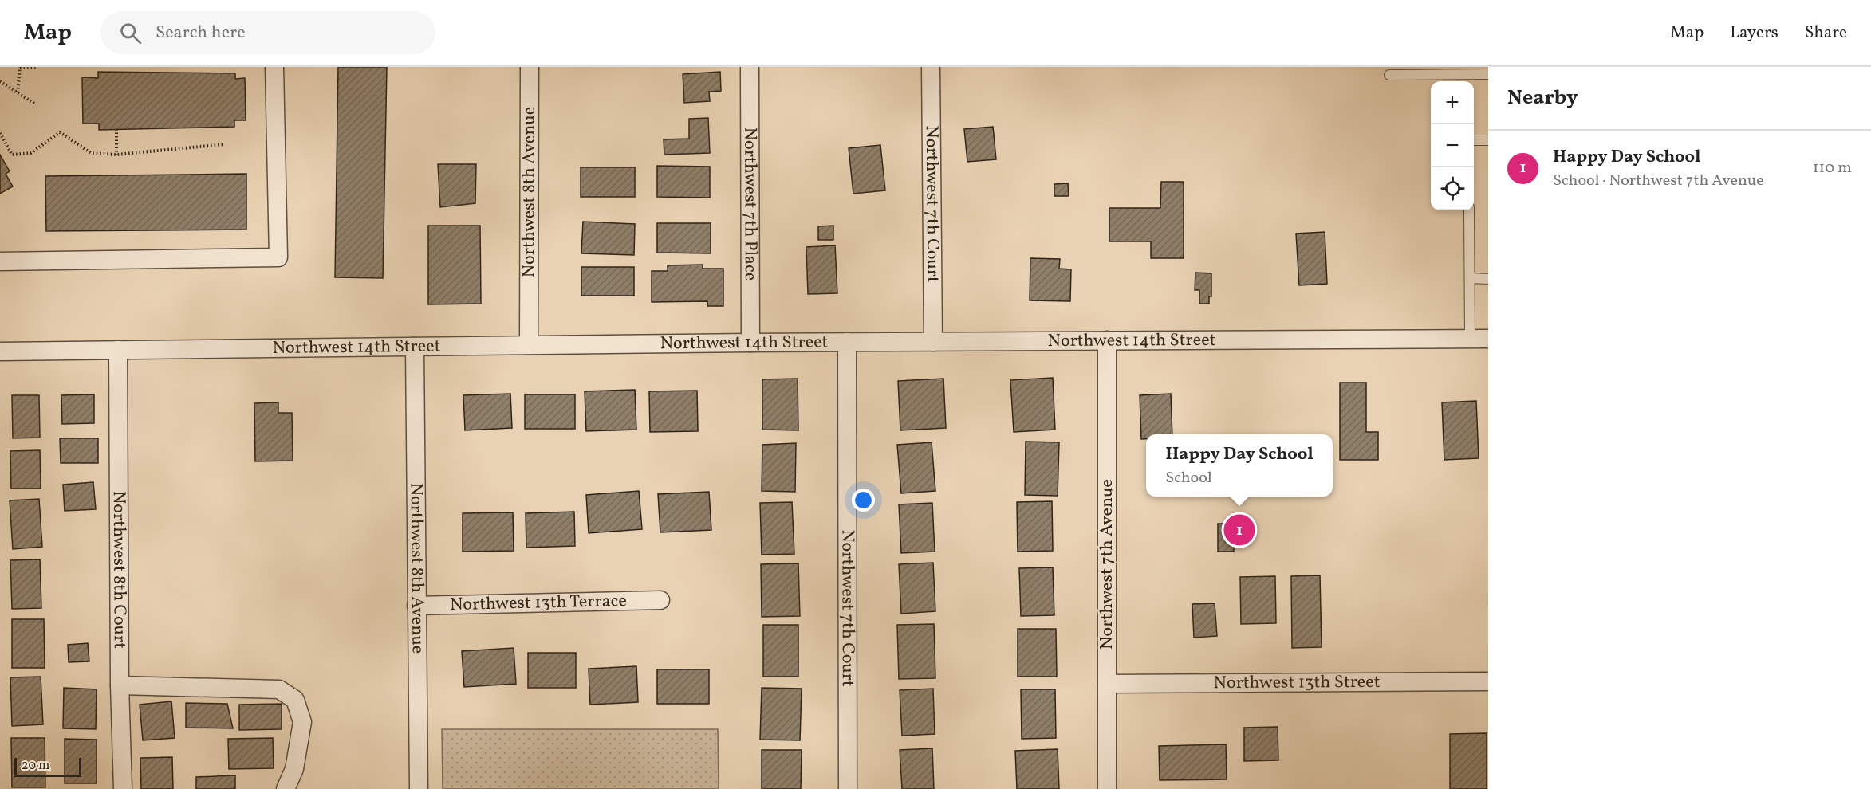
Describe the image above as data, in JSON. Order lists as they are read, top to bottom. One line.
{"streets":{"street":["Northwest 8th Avenue","Northwest 7th Court","Northwest 7th Place","Northwest 14th Street","Northwest 7th Avenue","Northwest 8th Court","Northwest 13th Terrace","Northwest 13th Street"]},"crossings":[["Northwest 8th Avenue","Northwest 14th Street"],["Northwest 8th Avenue","Northwest 13th Terrace"],["Northwest 7th Court","Northwest 14th Street"],["Northwest 7th Place","Northwest 14th Street"],["Northwest 14th Street","Northwest 7th Avenue"],["Northwest 14th Street","Northwest 8th Court"],["Northwest 7th Avenue","Northwest 13th Street"]],"scale_bar":"20 m","page":{"header":"Map","search":"Search here","nav":["Map","Layers","Share"],"heading":"Nearby","map_buttons":["+","−"],"list":[{"mark":"1","name":"Happy Day School","note":"School · Northwest 7th Avenue","value":"110 m"}],"popup":["Happy Day School","School"],"pins":"1","scale":"20 m"}}
